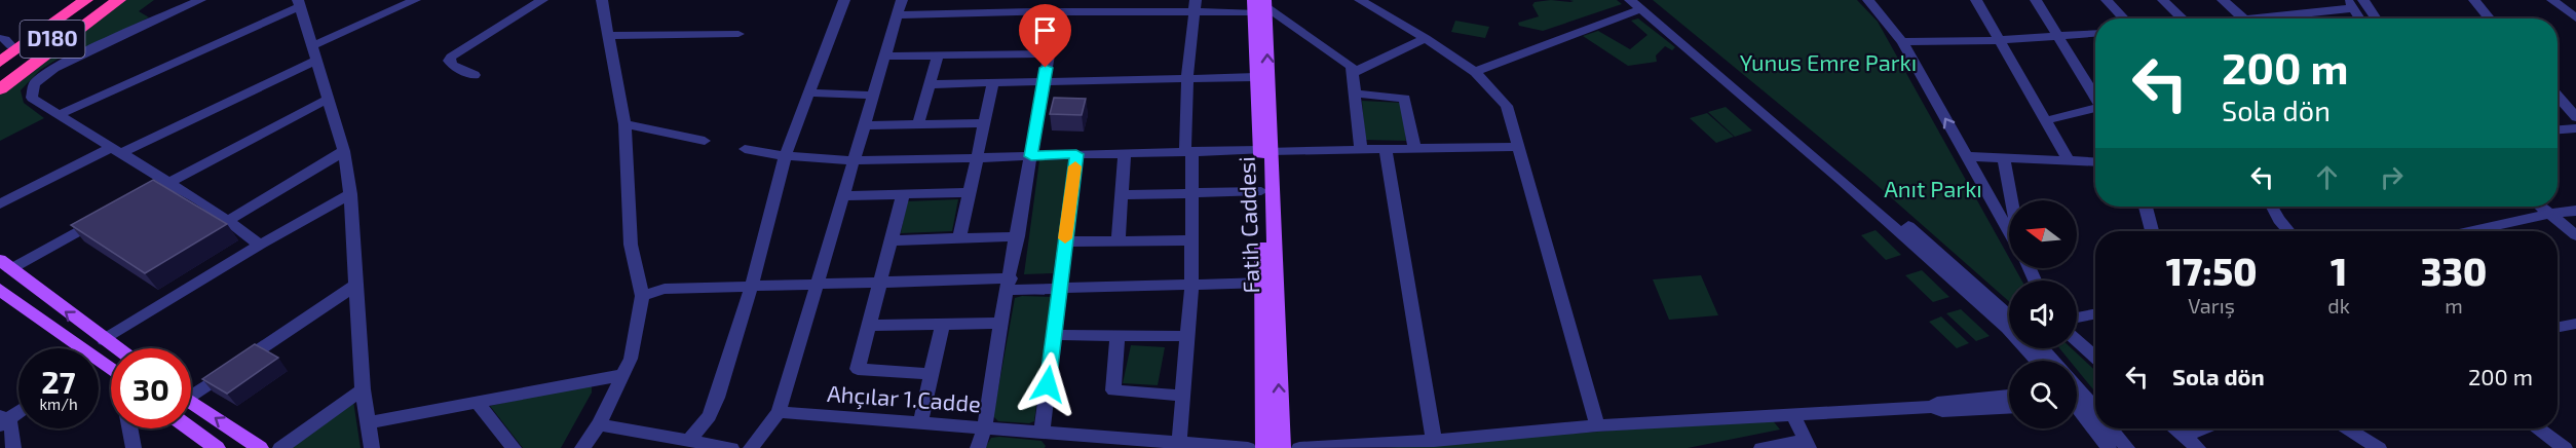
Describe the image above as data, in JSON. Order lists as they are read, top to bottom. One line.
{"streets":{"highway":["D180"],"main road":["Fatih Caddesi"],"street":["Ahçılar 1.Cadde"]},"parks":["Yunus Emre Parkı","Anıt Parkı"],"north":"left","page":{"turn":["200 m","Sola dön"],"eta":["17:50","Varış","1","dk","330","m"],"list":[{"name":"Sola dön","value":"200 m"}],"speed":"27 km/h","limit":"30"}}
